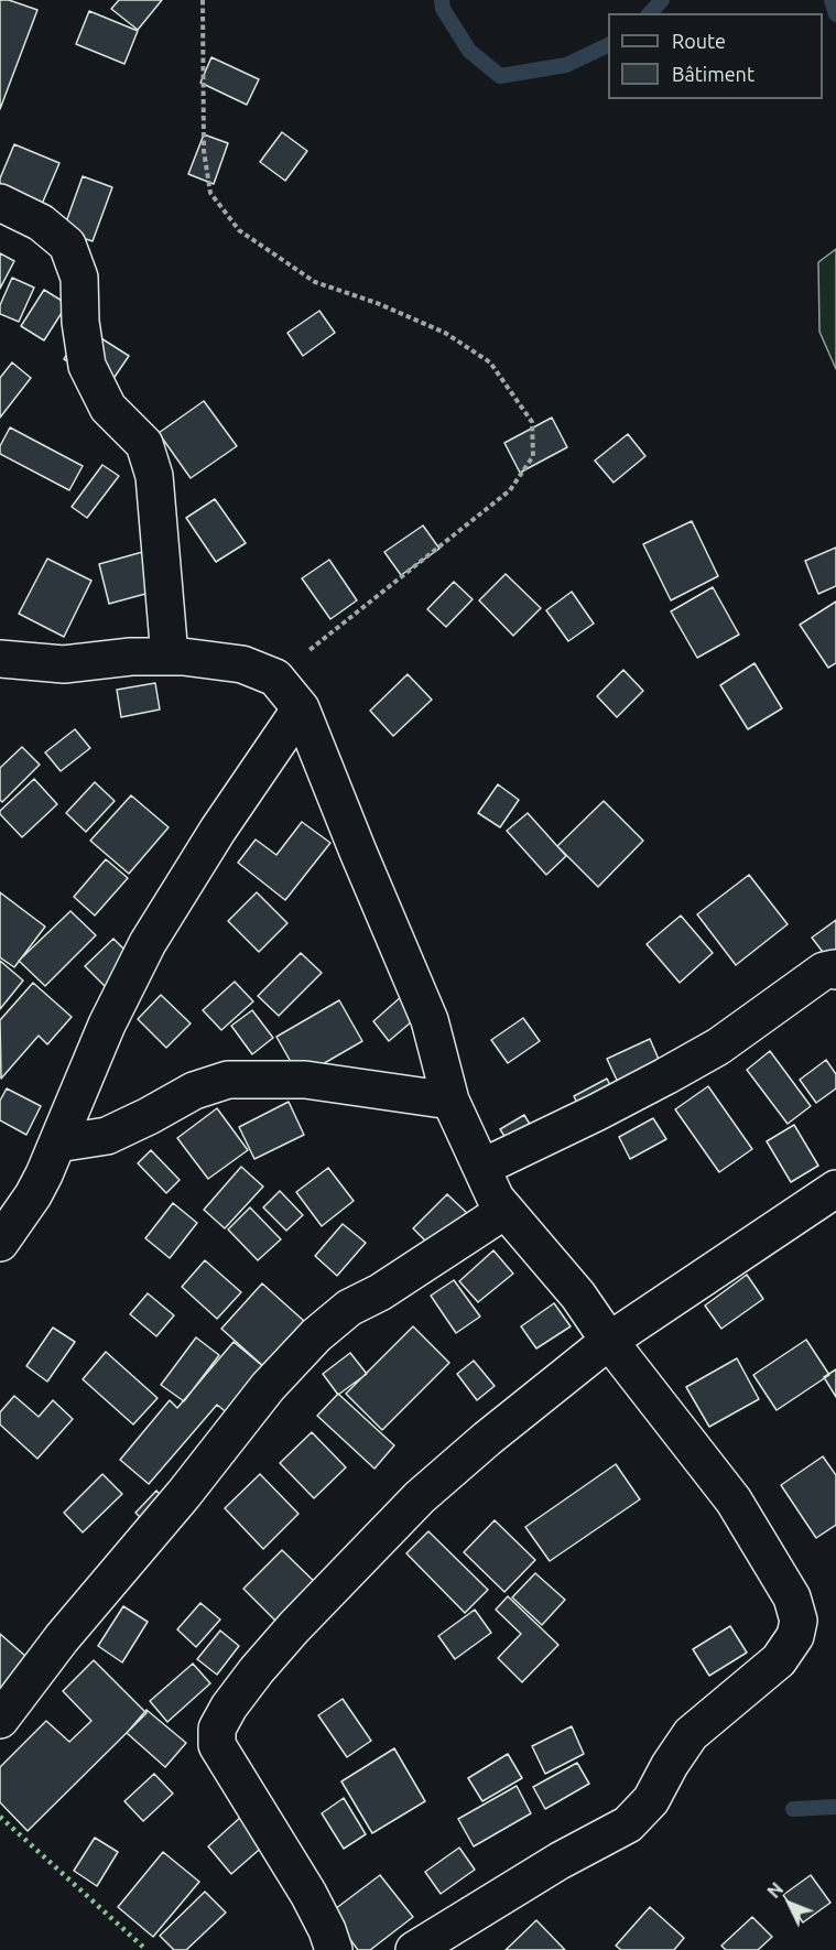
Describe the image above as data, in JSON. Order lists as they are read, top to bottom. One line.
{"legend":["Route","Bâtiment"],"north":"top left"}
